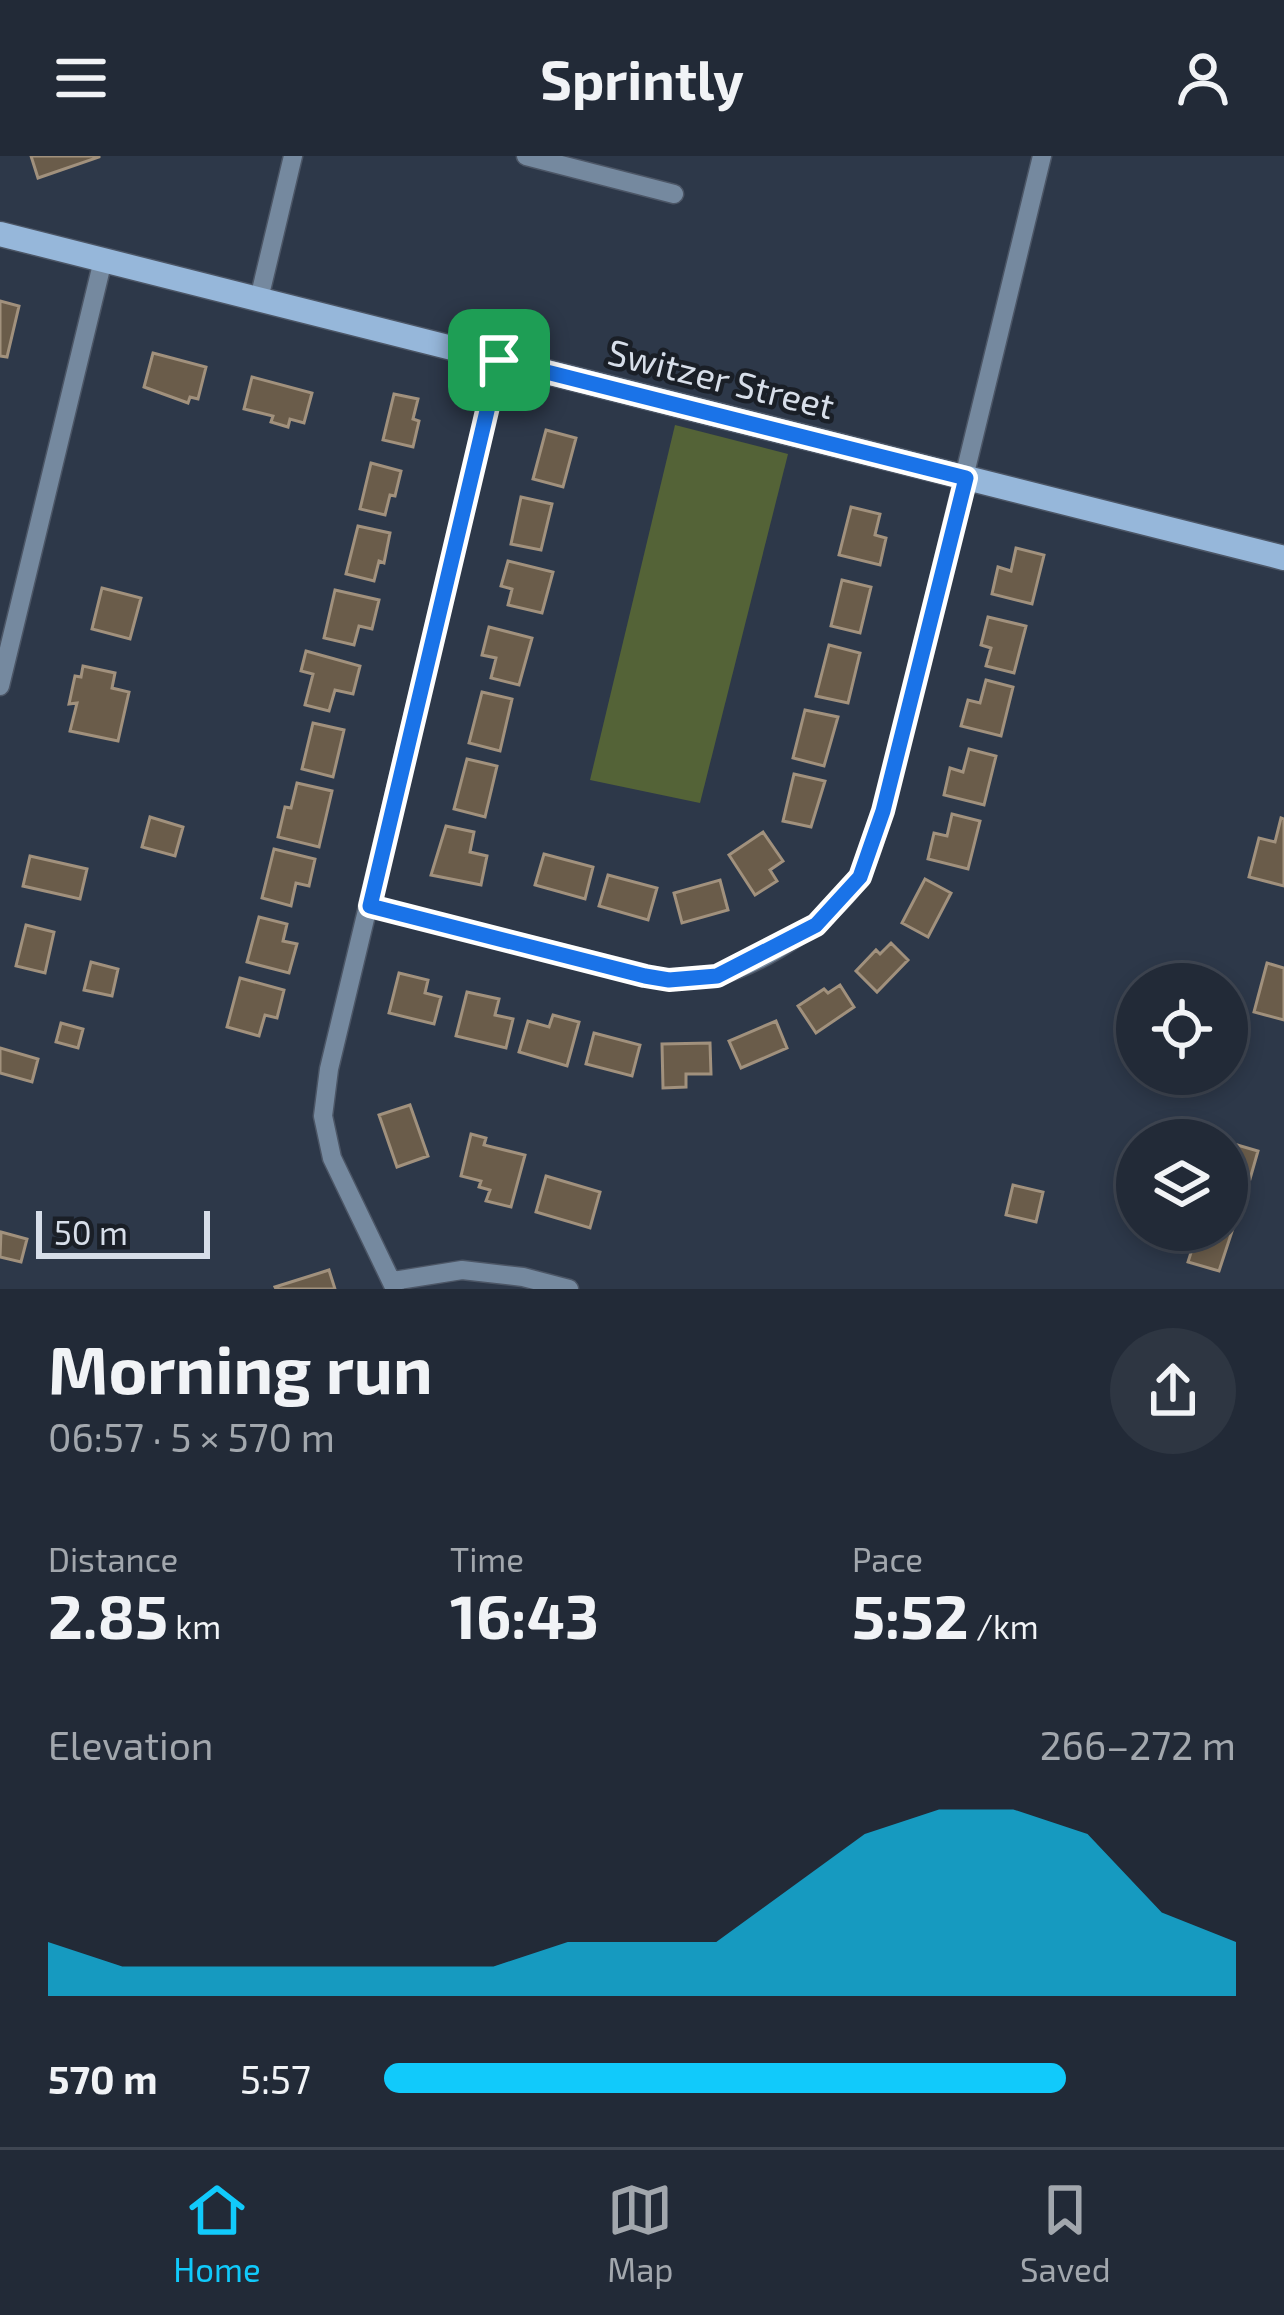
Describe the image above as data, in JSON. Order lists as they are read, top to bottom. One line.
{"streets":{"street":["Switzer Street"]},"scale_bar":"50 m","page":{"header":"Sprintly","scale":"50 m","heading":["Morning run","06:57 · 5 × 570 m"],"stats":[["Distance","2.85 km"],["Time","16:43"],["Pace","5:52 /km"]],"chart":["Elevation","266–272 m"],"list":[{"name":"570 m","note":"5:57"}],"tabs":["Home","Map","Saved"]}}
